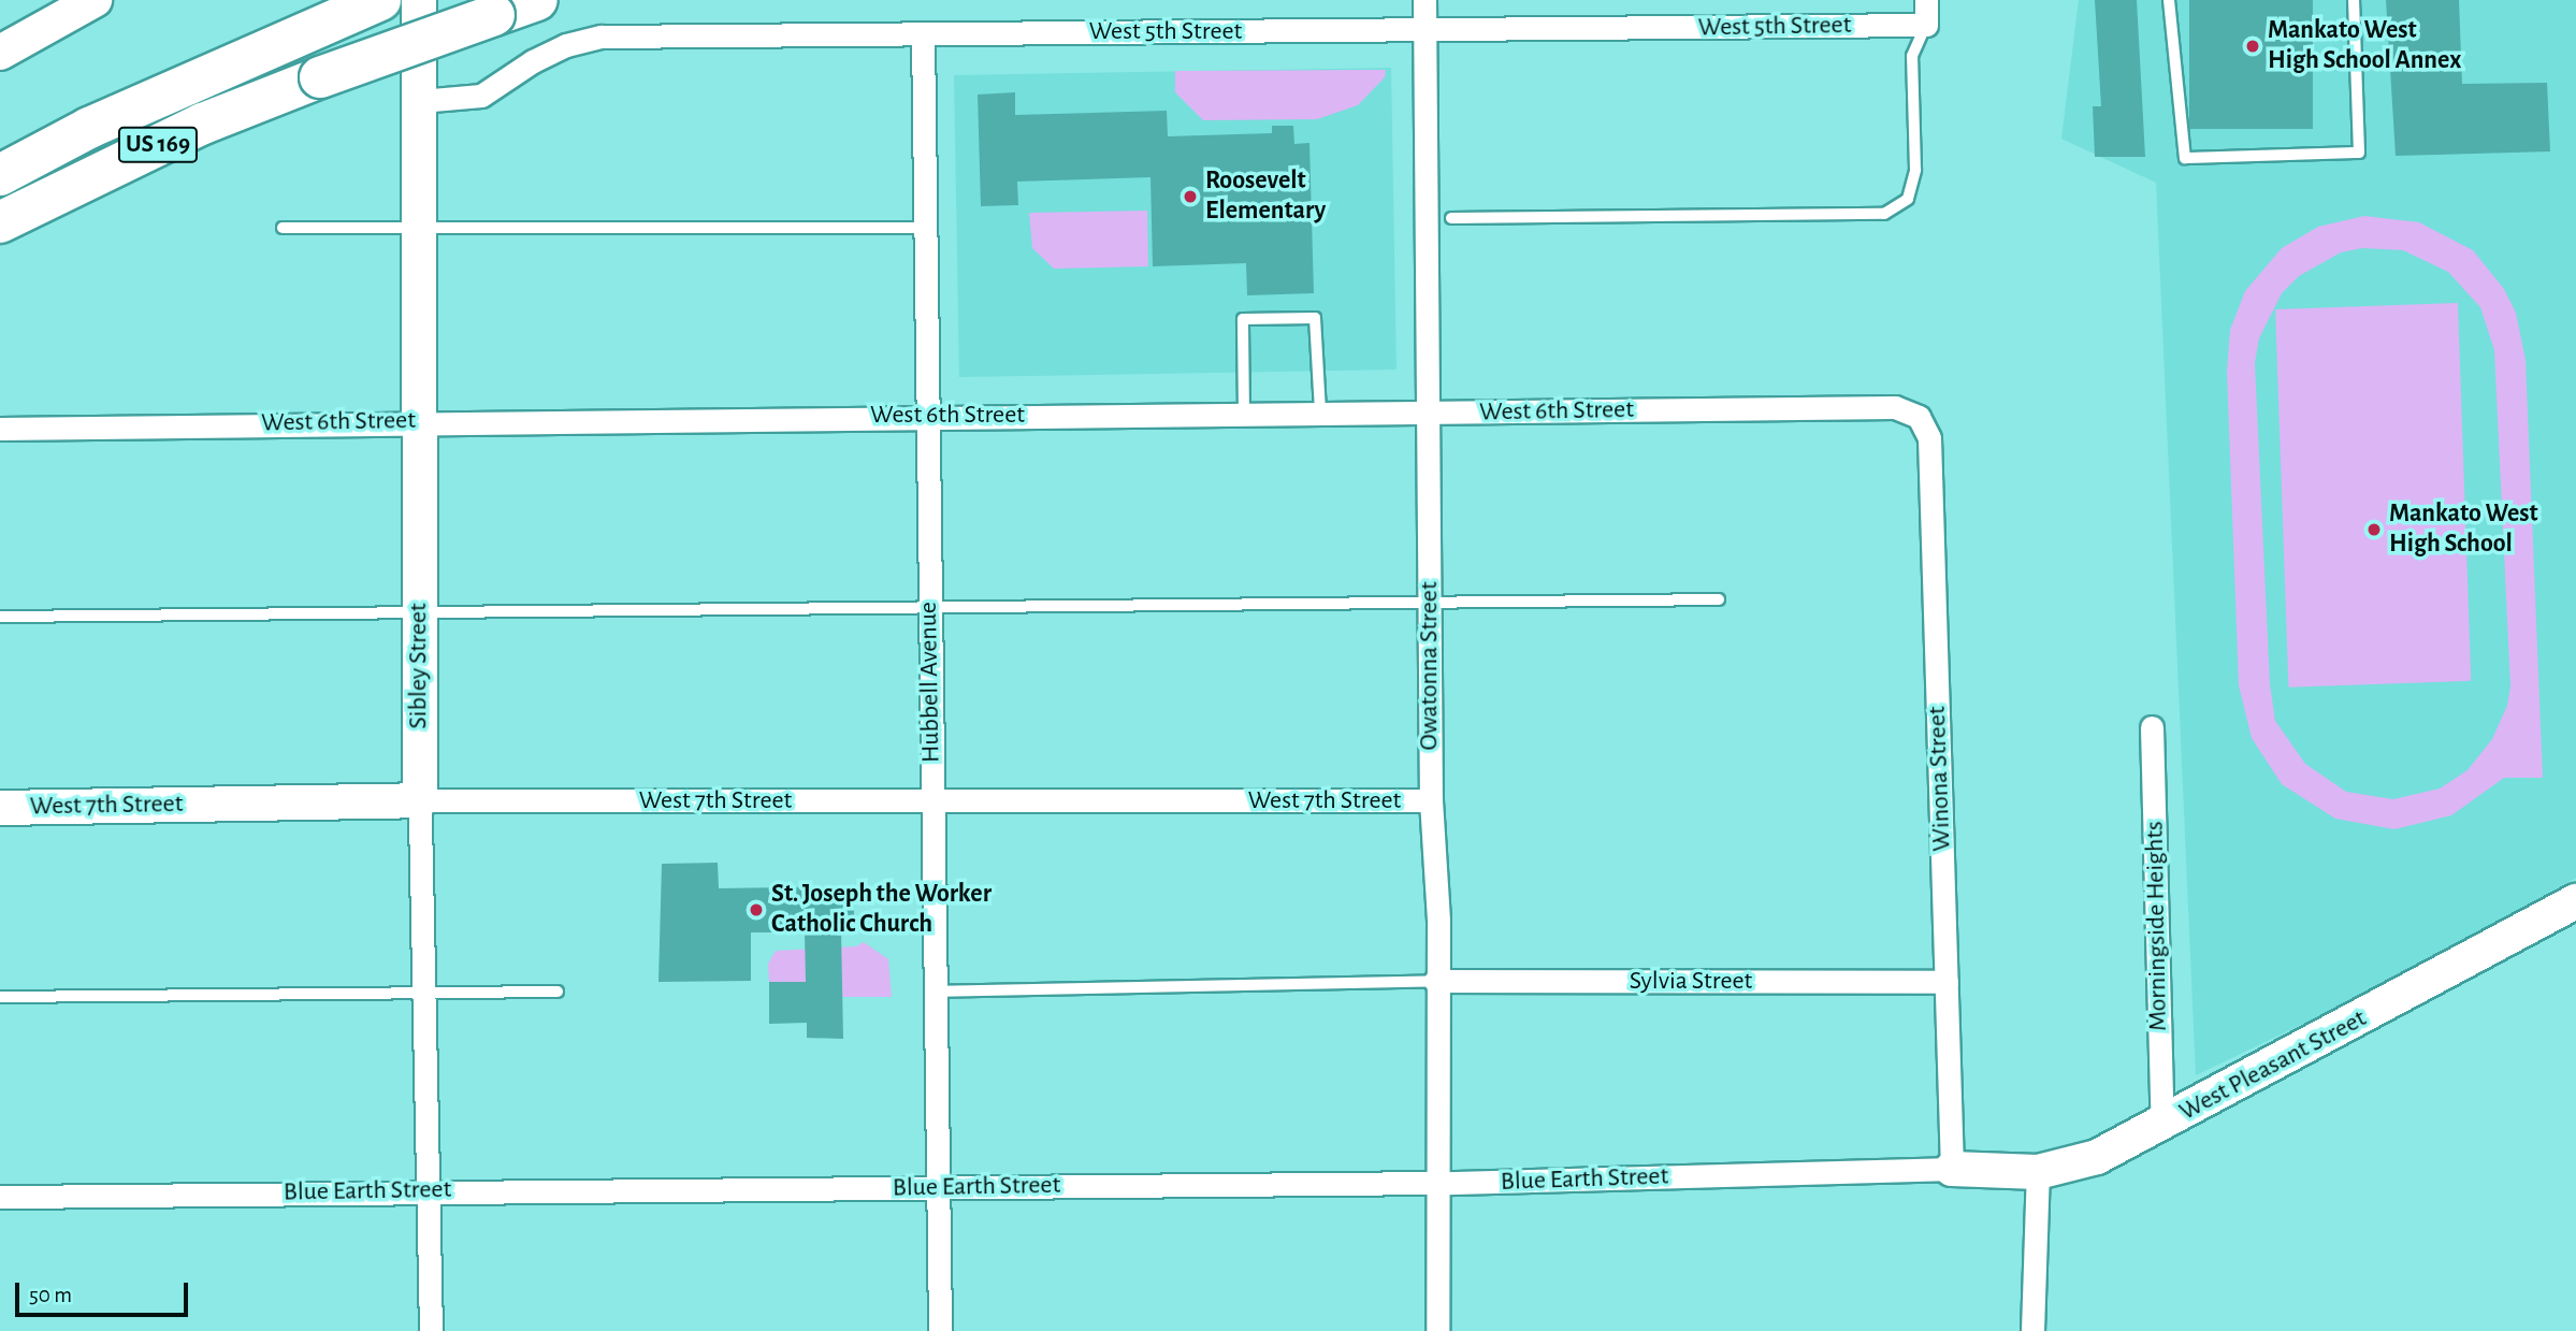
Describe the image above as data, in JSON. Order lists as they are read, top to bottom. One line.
{"streets":{"highway":["US 169"],"main road":["Sibley Street","West 7th Street","West Pleasant Street"],"street":["West 5th Street","West 6th Street","Owatonna Street","Hubbell Avenue","Winona Street","Morningside Heights","Sylvia Street","Blue Earth Street"]},"crossings":[["West 5th Street","Sibley Street"],["West 5th Street","Owatonna Street"],["West 5th Street","Hubbell Avenue"],["US 169","Sibley Street"],["West 6th Street","Sibley Street"],["West 6th Street","Owatonna Street"],["West 6th Street","Hubbell Avenue"],["West 6th Street","Winona Street"],["Sibley Street","West 7th Street"],["Sibley Street","Blue Earth Street"],["Owatonna Street","West 7th Street"],["Owatonna Street","Sylvia Street"],["Owatonna Street","Blue Earth Street"],["Hubbell Avenue","West 7th Street"],["Hubbell Avenue","Blue Earth Street"],["Winona Street","Sylvia Street"],["Winona Street","West Pleasant Street"],["Winona Street","Blue Earth Street"],["Morningside Heights","West Pleasant Street"],["West Pleasant Street","Blue Earth Street"]],"places":["Mankato West High School Annex","Roosevelt Elementary","Mankato West High School","St. Joseph the Worker Catholic Church"],"scale_bar":"50 m"}
